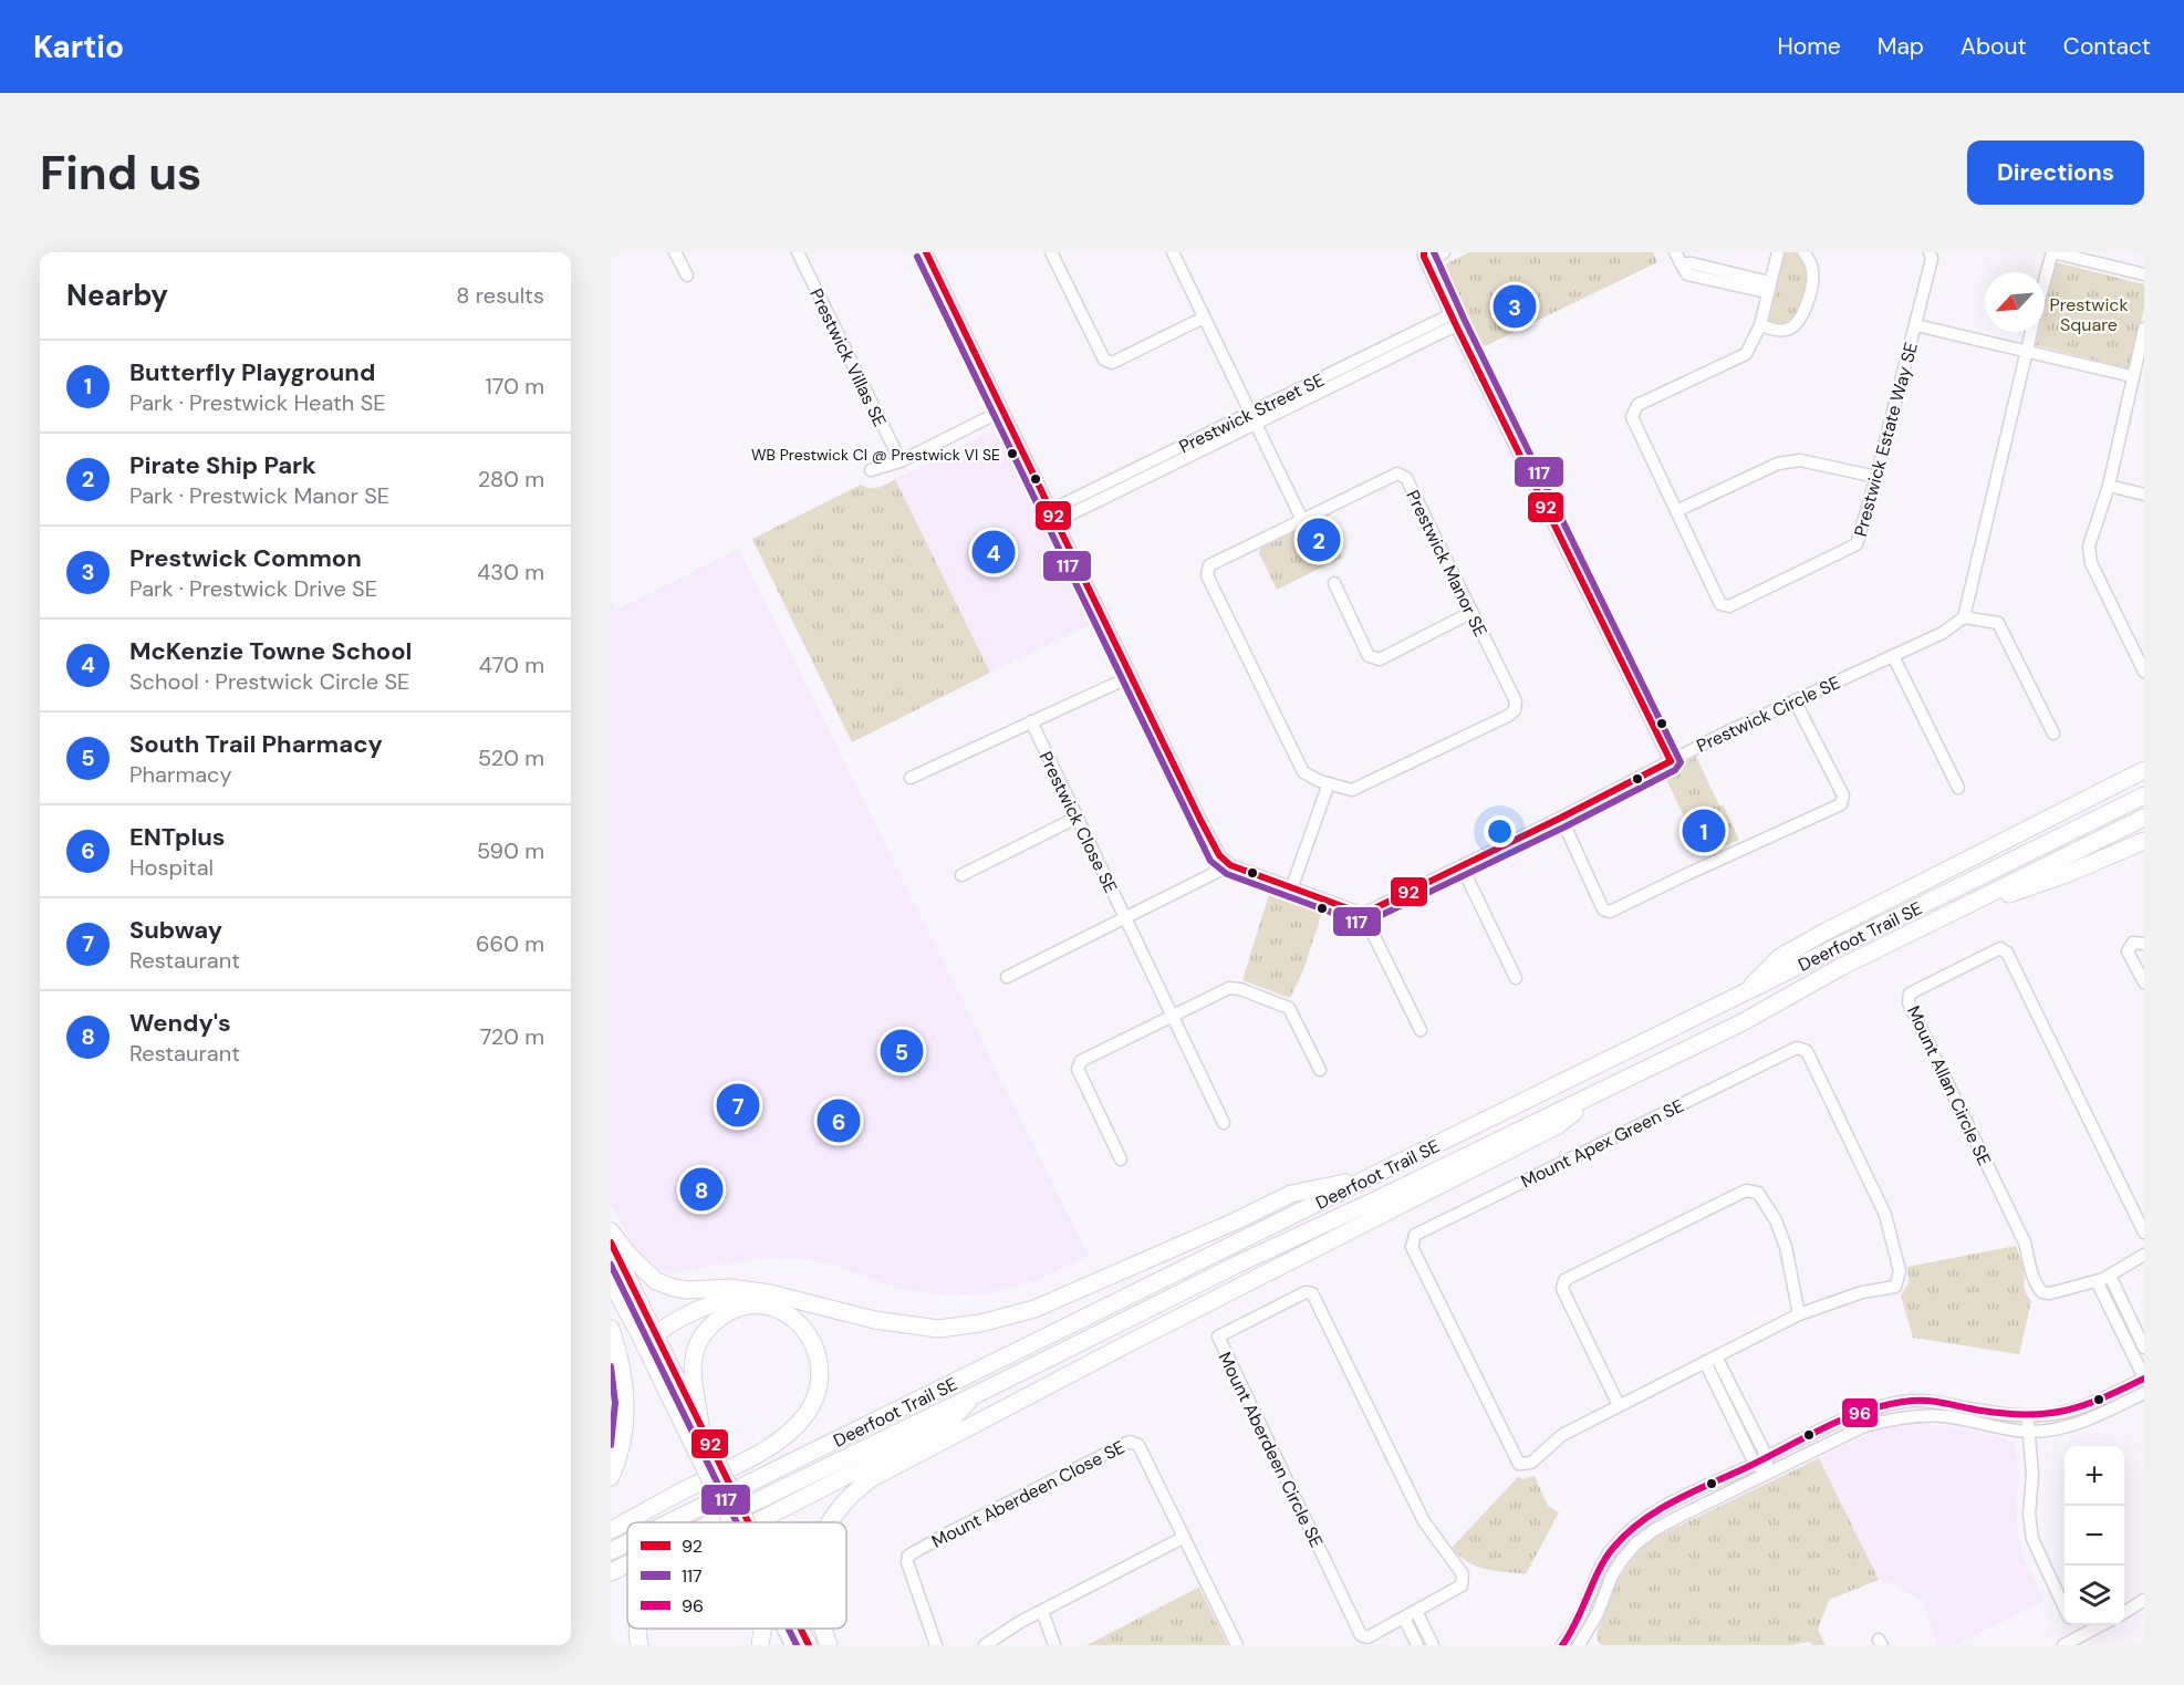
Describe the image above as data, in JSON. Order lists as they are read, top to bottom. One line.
{"streets":{"highway":["Deerfoot Trail SE"],"street":["Prestwick Villas SE","Prestwick Street SE","Prestwick Estate Way SE","Prestwick Manor SE","Prestwick Circle SE","Prestwick Close SE","Mount Allan Circle SE","Mount Apex Green SE","Mount Aberdeen Circle SE","Mount Aberdeen Close SE"]},"parks":["Prestwick Square"],"places":["WB Prestwick CI @ Prestwick VI SE"],"lines":["transit line 92","transit line 117","transit line 96"],"legend":["92","117","96"],"north":"bottom left","page":{"header":"Kartio","nav":["Home","Map","About","Contact"],"buttons":"Directions","title":"Find us","heading":["Nearby","8 results"],"pins":["3","2","4","1","5","7","6","8"],"list":[{"mark":"1","name":"Butterfly Playground","note":"Park · Prestwick Heath SE","value":"170 m"},{"mark":"2","name":"Pirate Ship Park","note":"Park · Prestwick Manor SE","value":"280 m"},{"mark":"3","name":"Prestwick Common","note":"Park · Prestwick Drive SE","value":"430 m"},{"mark":"4","name":"McKenzie Towne School","note":"School · Prestwick Circle SE","value":"470 m"},{"mark":"5","name":"South Trail Pharmacy","note":"Pharmacy","value":"520 m"},{"mark":"6","name":"ENTplus","note":"Hospital","value":"590 m"},{"mark":"7","name":"Subway","note":"Restaurant","value":"660 m"},{"mark":"8","name":"Wendy's","note":"Restaurant","value":"720 m"}],"map_buttons":["+","−"]}}
